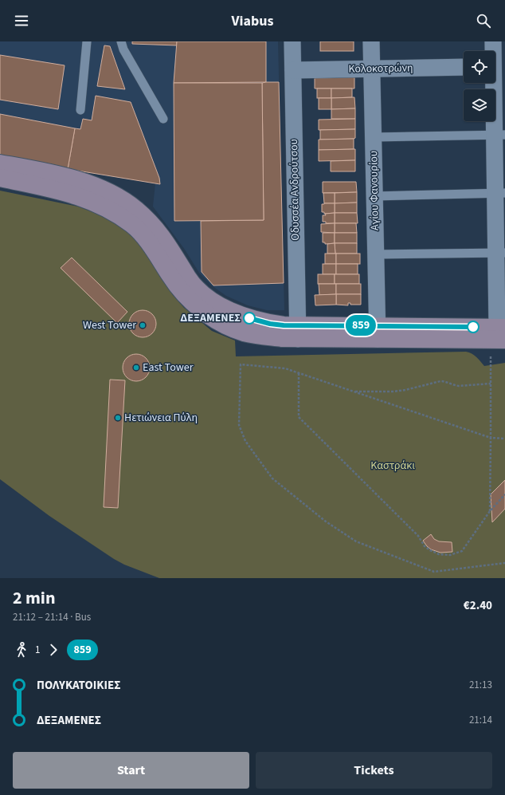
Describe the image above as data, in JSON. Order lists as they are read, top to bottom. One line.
{"streets":{"street":["Κολοκοτρώνη","Οδυσσέα Ανδρούτσου","Αγίου Φανουρίου"]},"crossings":[["Κολοκοτρώνη","Οδυσσέα Ανδρούτσου"],["Κολοκοτρώνη","Αγίου Φανουρίου"]],"parks":["Καστράκι"],"places":["ΔΕΞΑΜΕΝΕΣ","West Tower","East Tower","Ηετιώνεια Πύλη"],"lines":["bus line 859"],"page":{"header":"Viabus","on_map":"859","heading":["2 min","21:12 – 21:14 · Bus","€2.40"],"legs":["1","859"],"list":[{"name":"ΠΟΛΥΚΑΤΟΙΚΙΕΣ","value":"21:13"},{"name":"ΔΕΞΑΜΕΝΕΣ","value":"21:14"}],"buttons":["Start","Tickets"]}}
